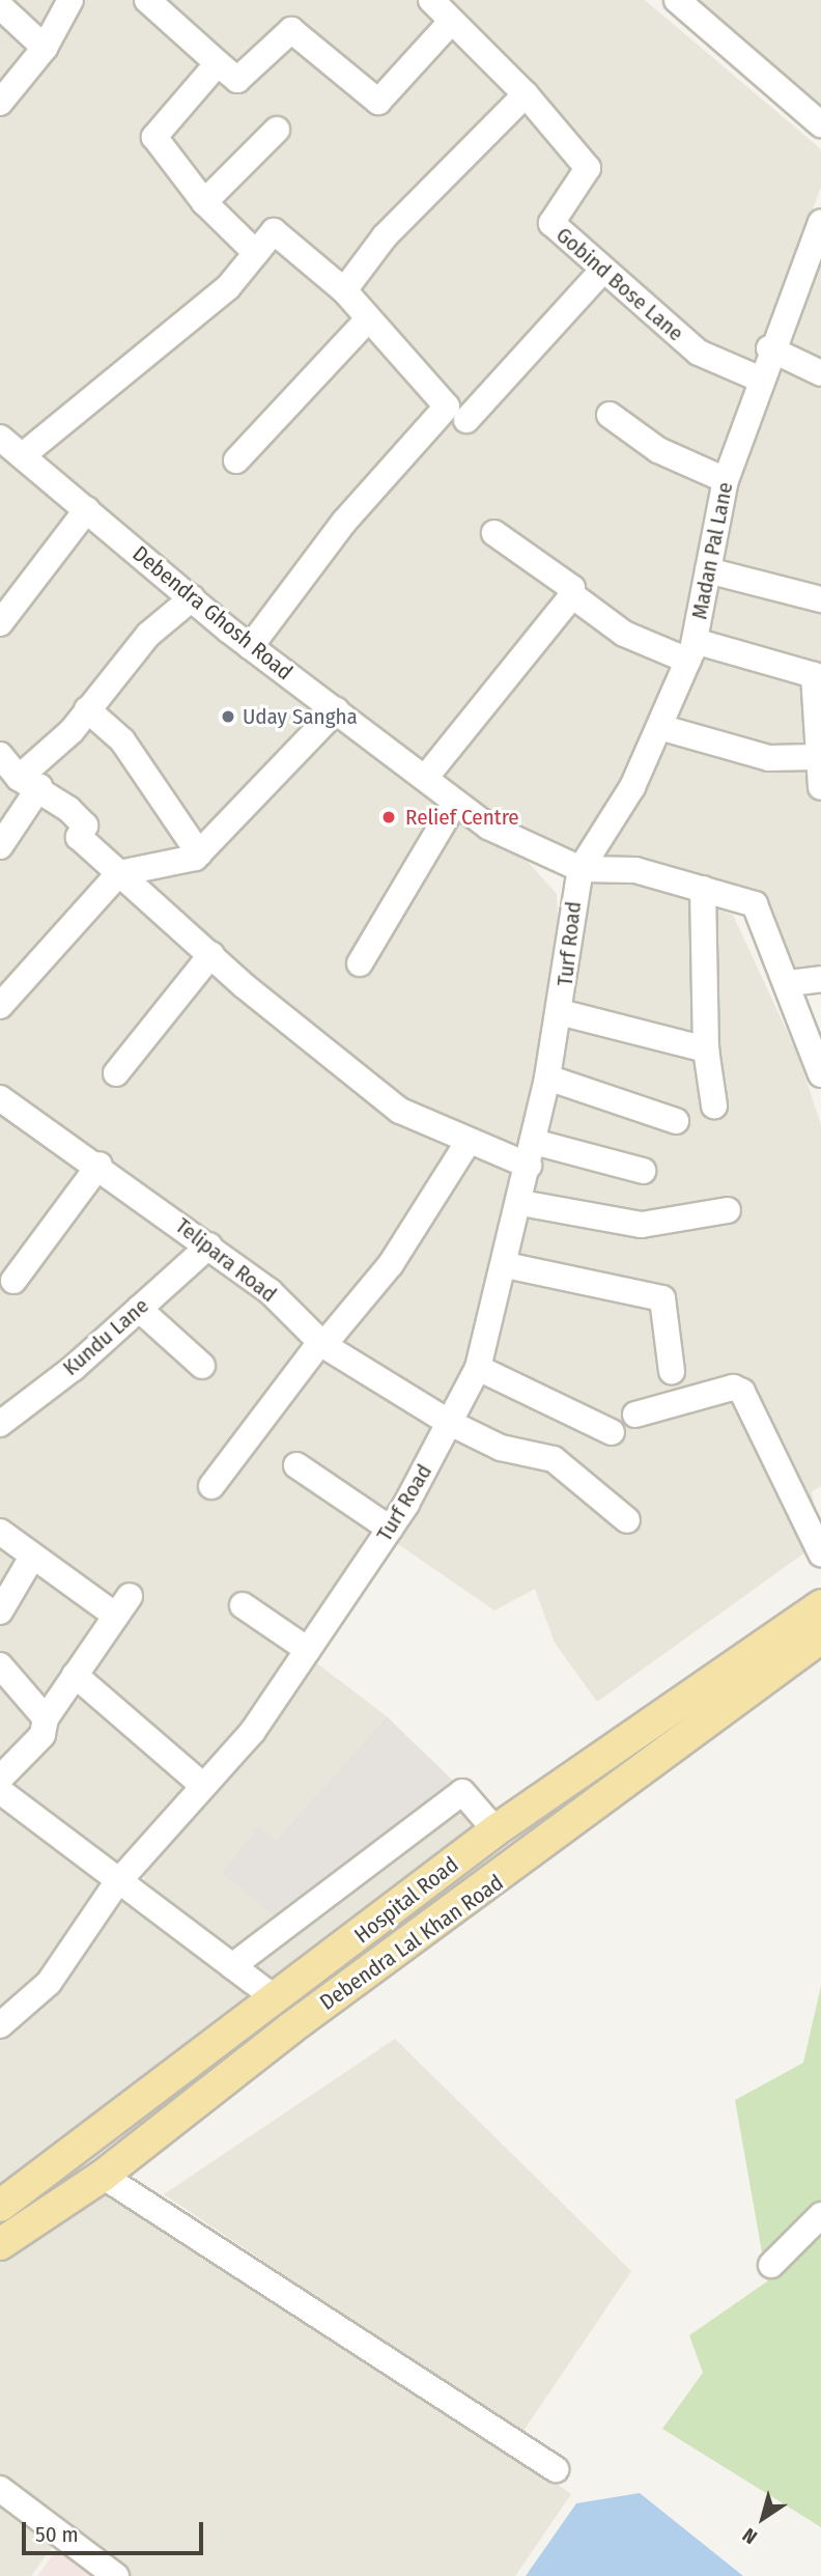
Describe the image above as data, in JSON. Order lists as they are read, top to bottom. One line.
{"streets":{"main road":["Hospital Road","Debendra Lal Khan Road"],"street":["Gobind Bose Lane","Madan Pal Lane","Debendra Ghosh Road","Turf Road","Telipara Road","Kundu Lane"]},"crossings":[["Gobind Bose Lane","Madan Pal Lane"],["Madan Pal Lane","Debendra Ghosh Road"],["Madan Pal Lane","Turf Road"],["Debendra Ghosh Road","Turf Road"],["Turf Road","Telipara Road"],["Telipara Road","Kundu Lane"]],"places":["Uday Sangha","Relief Centre"],"scale_bar":"50 m","north":"bottom left"}
